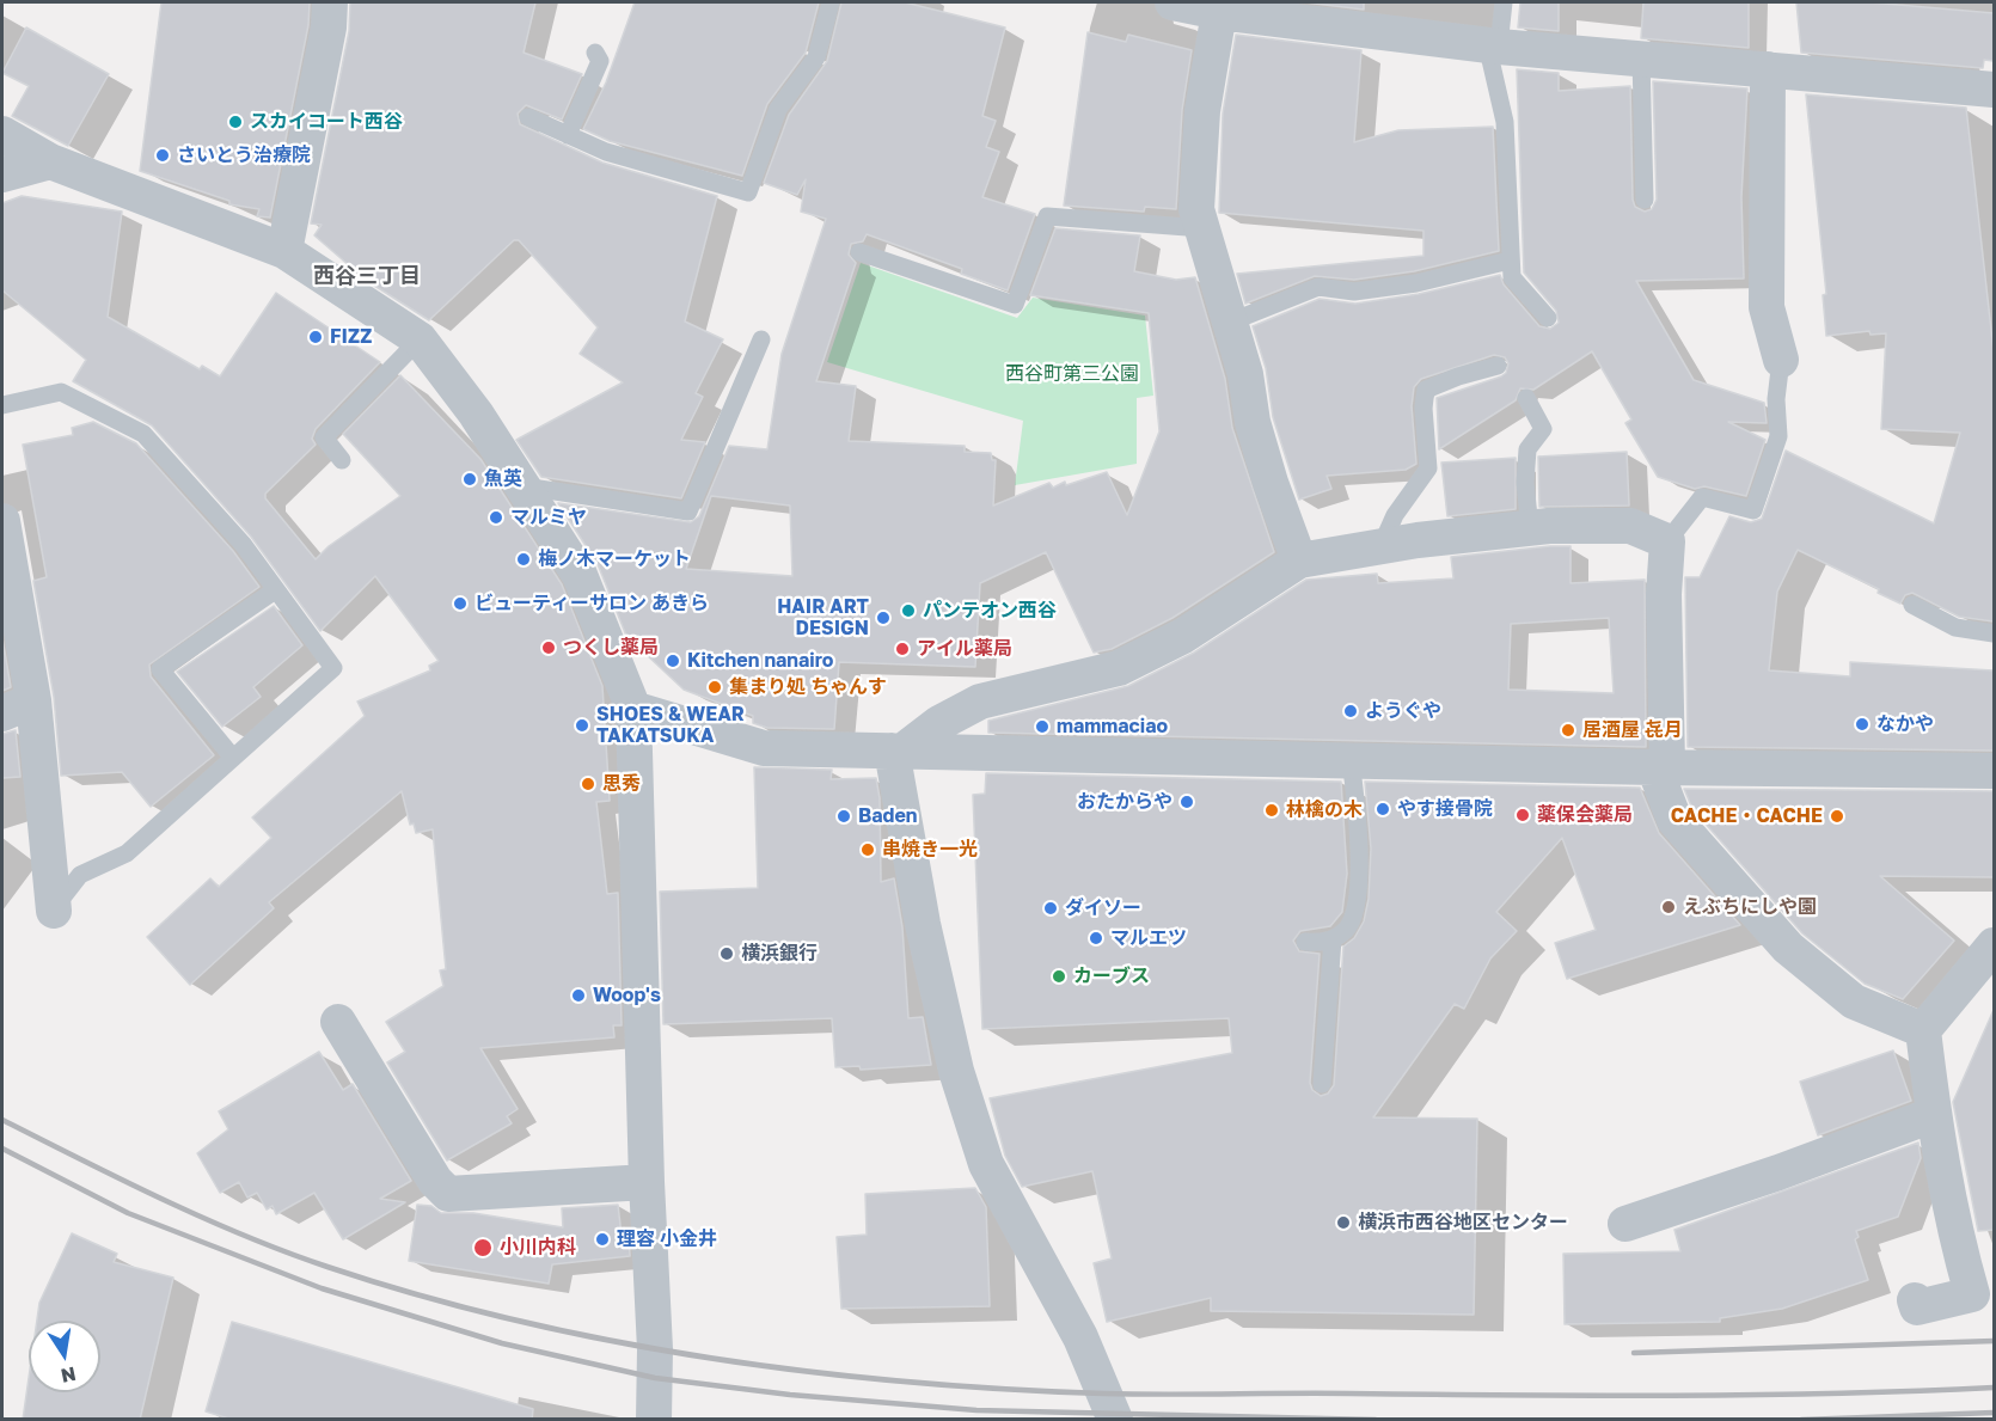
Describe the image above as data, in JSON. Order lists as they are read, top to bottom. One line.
{"districts":["西谷三丁目"],"parks":["西谷町第三公園"],"places":["スカイコート西谷","さいとう治療院","FIZZ","魚英","マルミヤ","梅ノ木マーケット","ビューティーサロン あきら","パンテオン西谷","HAIR ART DESIGN","つくし薬局","アイル薬局","Kitchen nanairo","集まり処 ちゃんす","ようぐや","なかや","SHOES & WEAR TAKATSUKA","mammaciao","居酒屋 㐂月","思秀","おたからや","やす接骨院","林檎の木","薬保会薬局","Baden","CACHE・CACHE","串焼き一光","えぶちにしや園","ダイソー","マルエツ","横浜銀行","カーブス","Woop's","横浜市西谷地区センター","理容 小金井","小川内科"],"north":"bottom"}
